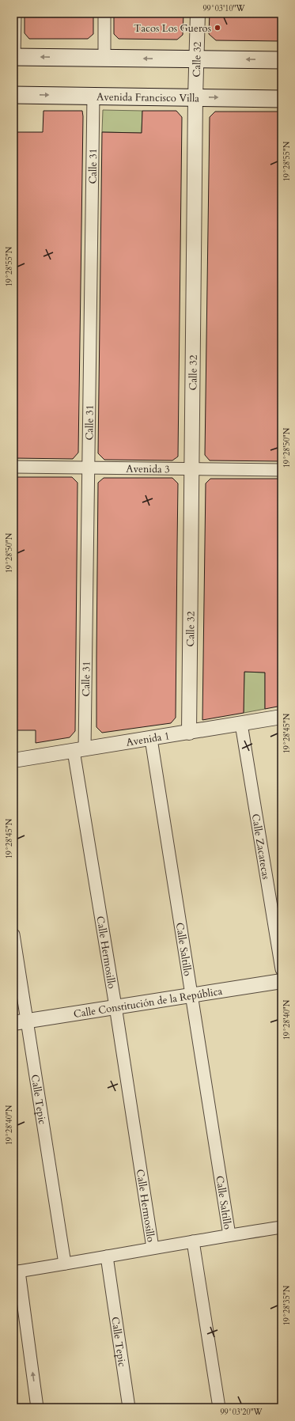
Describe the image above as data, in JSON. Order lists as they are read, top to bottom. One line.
{"streets":{"main road":["Avenida Francisco Villa"],"street":["Calle 32","Calle 31","Avenida 3","Avenida 1","Calle Zacatecas","Calle Saltillo","Calle Hermosillo","Calle Constitución de la República","Calle Tepic"]},"crossings":[["Calle 32","Avenida Francisco Villa"],["Calle 32","Avenida 3"],["Calle 32","Avenida 1"],["Avenida Francisco Villa","Calle 31"],["Calle 31","Avenida 3"],["Calle 31","Avenida 1"],["Calle 31","Calle Hermosillo"],["Avenida 1","Calle Zacatecas"],["Avenida 1","Calle Saltillo"],["Avenida 1","Calle Hermosillo"],["Calle Saltillo","Calle Constitución de la República"],["Calle Hermosillo","Calle Constitución de la República"],["Calle Constitución de la República","Calle Tepic"]],"places":["Tacos Los Gueros"],"coordinates":["99°03'10\"W","19°28'55\"N","19°28'50\"N","19°28'45\"N","19°28'40\"N","19°28'35\"N","99°03'20\"W"]}
